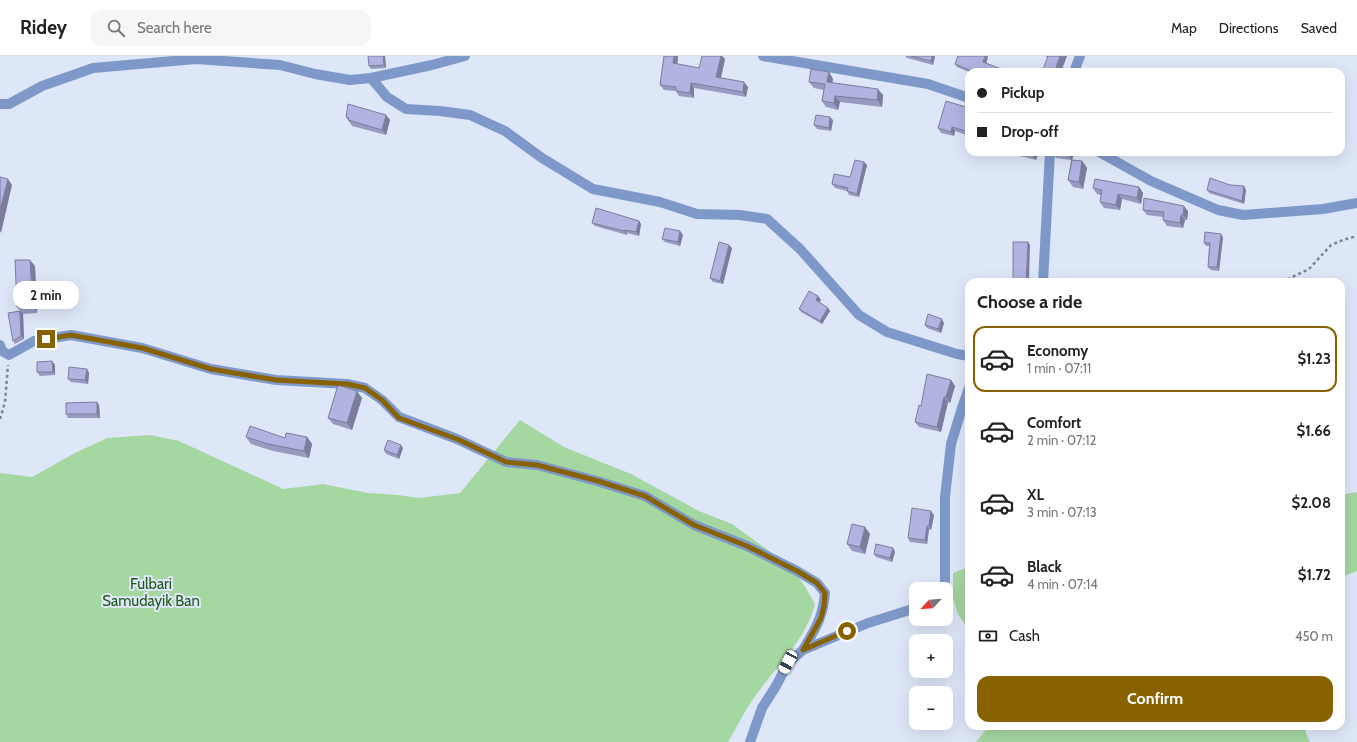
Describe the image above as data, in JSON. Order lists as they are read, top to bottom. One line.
{"parks":["Fulbari Samudayik Ban"],"north":"bottom left","page":{"header":"Ridey","search":"Search here","nav":["Map","Directions","Saved"],"banner":["Pickup","Drop-off"],"heading":"Choose a ride","bubble":"2 min","list":[{"name":"Economy","note":"1 min · 07:11","value":"$1.23"},{"name":"Comfort","note":"2 min · 07:12","value":"$1.66"},{"name":"XL","note":"3 min · 07:13","value":"$2.08"},{"name":"Black","note":"4 min · 07:14","value":"$1.72"}],"map_buttons":["+","−"],"pay":["Cash","450 m"],"buttons":"Confirm"}}
